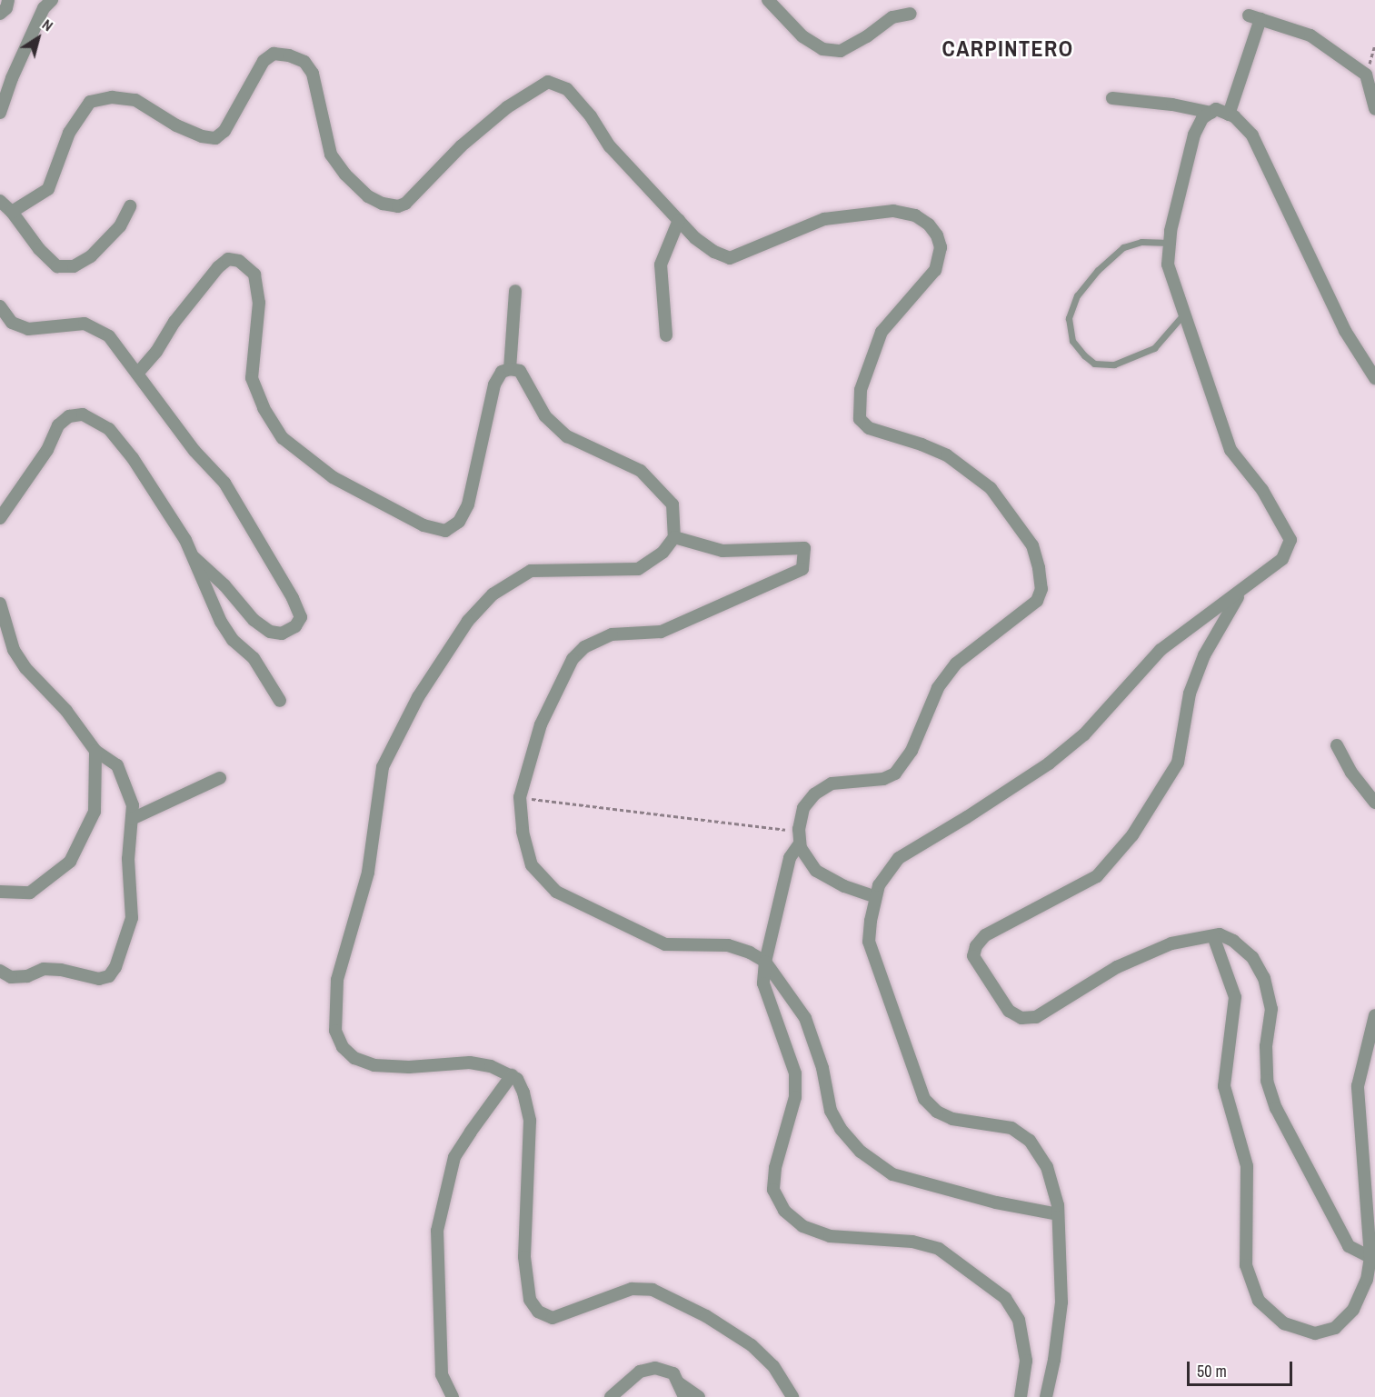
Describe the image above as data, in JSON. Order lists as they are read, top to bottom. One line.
{"districts":["CARPINTERO"],"scale_bar":"50 m","north":"top right"}
